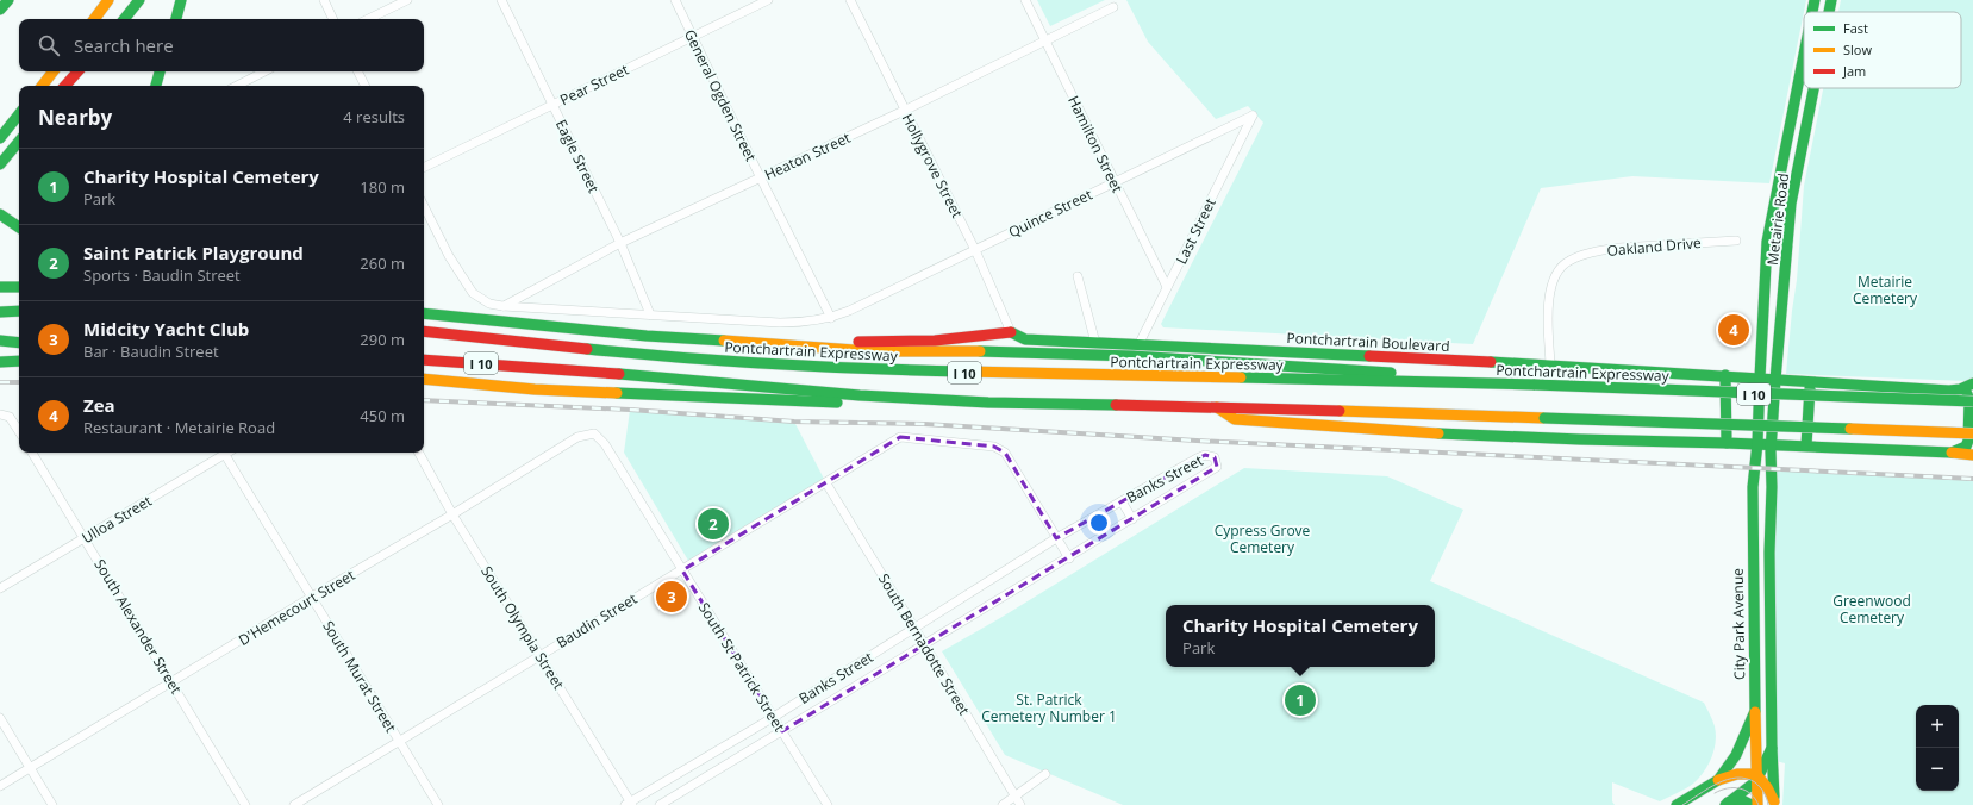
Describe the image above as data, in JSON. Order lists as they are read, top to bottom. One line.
{"streets":{"main road":["Metairie Road","Pontchartrain Boulevard","Pontchartrain Expressway","I 10","City Park Avenue"],"street":["Pear Street","General Ogden Street","Hamilton Street","Eagle Street","Heaton Street","Hollygrove Street","Quince Street","Last Street","Oakland Drive","Banks Street","Ulloa Street","D'Hemecourt Street","Baudin Street","South Alexander Street","South Olympia Street","South Bernadotte Street","South St Patrick Street","South Murat Street"]},"crossings":[["Pear Street","General Ogden Street"],["Pear Street","Eagle Street"],["General Ogden Street","Heaton Street"],["General Ogden Street","Quince Street"],["Hamilton Street","Heaton Street"],["Hamilton Street","Quince Street"],["Hamilton Street","Last Street"],["Eagle Street","Heaton Street"],["Eagle Street","Quince Street"],["Heaton Street","Hollygrove Street"],["Heaton Street","Quince Street"],["Hollygrove Street","Quince Street"],["Hollygrove Street","Pontchartrain Boulevard"],["Quince Street","Last Street"],["Metairie Road","Pontchartrain Boulevard"],["Metairie Road","City Park Avenue"],["Last Street","Pontchartrain Boulevard"],["Oakland Drive","Pontchartrain Boulevard"],["Banks Street","Baudin Street"],["Banks Street","South Olympia Street"],["Banks Street","South Bernadotte Street"],["Banks Street","South St Patrick Street"],["Ulloa Street","South Alexander Street"],["D'Hemecourt Street","South Alexander Street"],["D'Hemecourt Street","South Olympia Street"],["D'Hemecourt Street","South St Patrick Street"],["D'Hemecourt Street","South Murat Street"],["Baudin Street","South Olympia Street"],["Baudin Street","South Bernadotte Street"],["Baudin Street","South St Patrick Street"],["Baudin Street","South Murat Street"]],"parks":["Metairie Cemetery","Cypress Grove Cemetery","Greenwood Cemetery","St. Patrick Cemetery Number 1"],"legend":["Fast","Slow","Jam"],"page":{"search":"Search here","heading":["Nearby","4 results"],"list":[{"mark":"1","name":"Charity Hospital Cemetery","note":"Park","value":"180 m"},{"mark":"2","name":"Saint Patrick Playground","note":"Sports · Baudin Street","value":"260 m"},{"mark":"3","name":"Midcity Yacht Club","note":"Bar · Baudin Street","value":"290 m"},{"mark":"4","name":"Zea","note":"Restaurant · Metairie Road","value":"450 m"}],"pins":["4","2","3","1"],"popup":["Charity Hospital Cemetery","Park"],"map_buttons":["+","−"]}}
